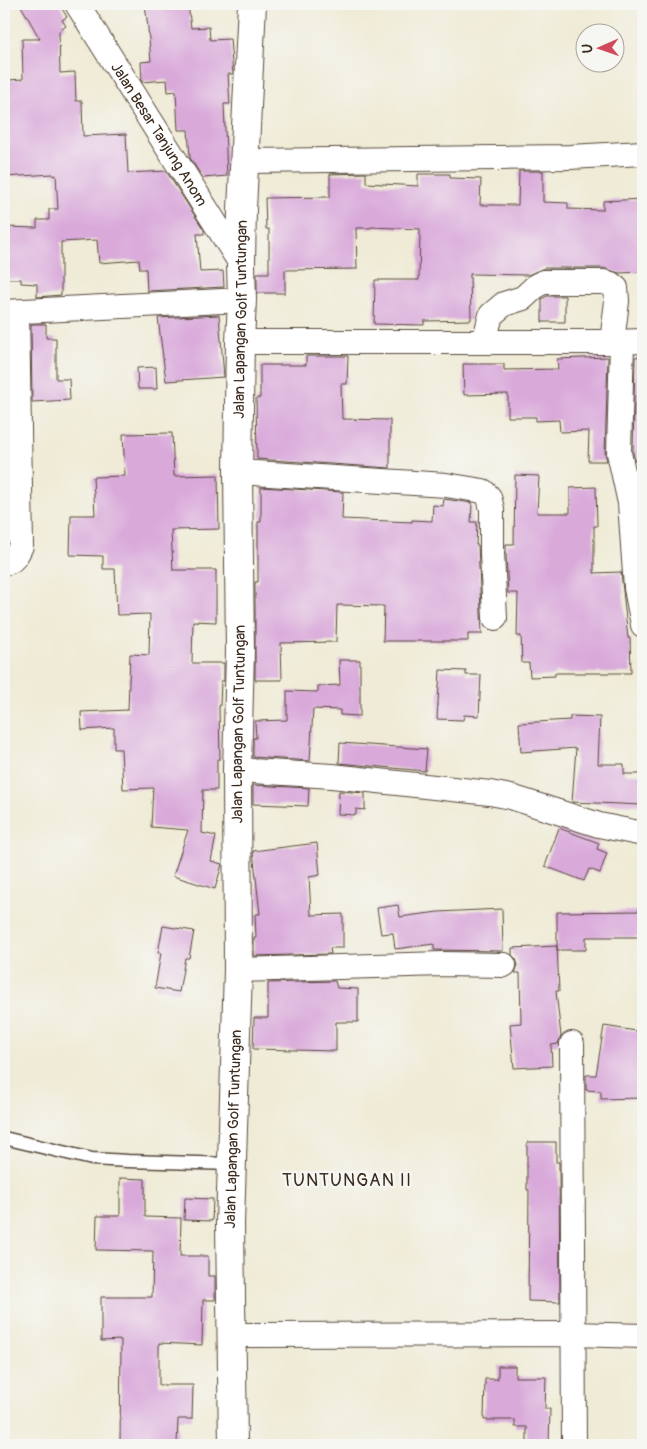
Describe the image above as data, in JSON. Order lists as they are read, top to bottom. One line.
{"streets":{"street":["Jalan Besar Tanjung Anom","Jalan Lapangan Golf Tuntungan"]},"crossings":[["Jalan Besar Tanjung Anom","Jalan Lapangan Golf Tuntungan"]],"districts":["TUNTUNGAN II"],"north":"left"}
